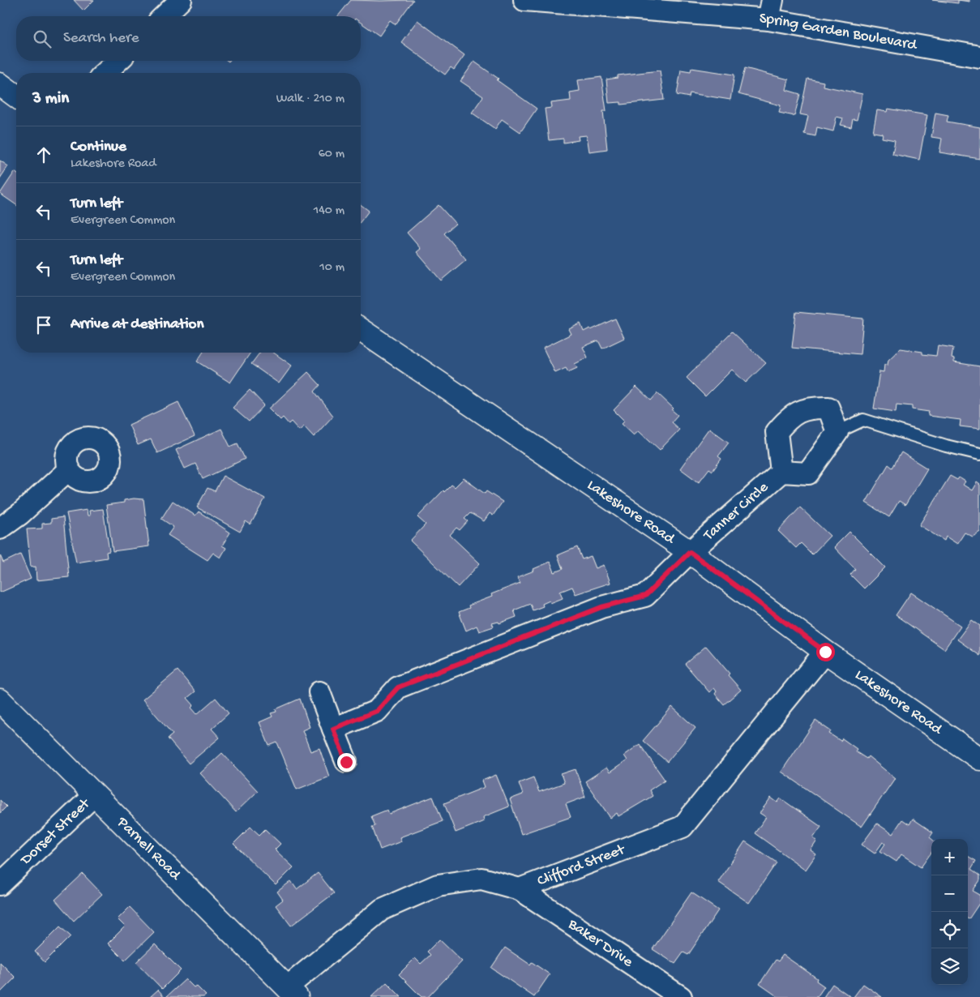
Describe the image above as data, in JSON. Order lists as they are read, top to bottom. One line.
{"streets":{"main road":["Lakeshore Road","Parnell Road"],"street":["Spring Garden Boulevard","Tanner Circle","Dorset Street","Clifford Street","Baker Drive"]},"crossings":[["Tanner Circle","Lakeshore Road"],["Lakeshore Road","Clifford Street"],["Dorset Street","Parnell Road"],["Parnell Road","Clifford Street"],["Clifford Street","Baker Drive"]],"page":{"search":"Search here","heading":["3 min","Walk · 210 m"],"list":[["Continue","Lakeshore Road","60 m"],["Turn left","Evergreen Common","140 m"],["Turn left","Evergreen Common","10 m"],"Arrive at destination"],"map_buttons":["+","−"]}}
